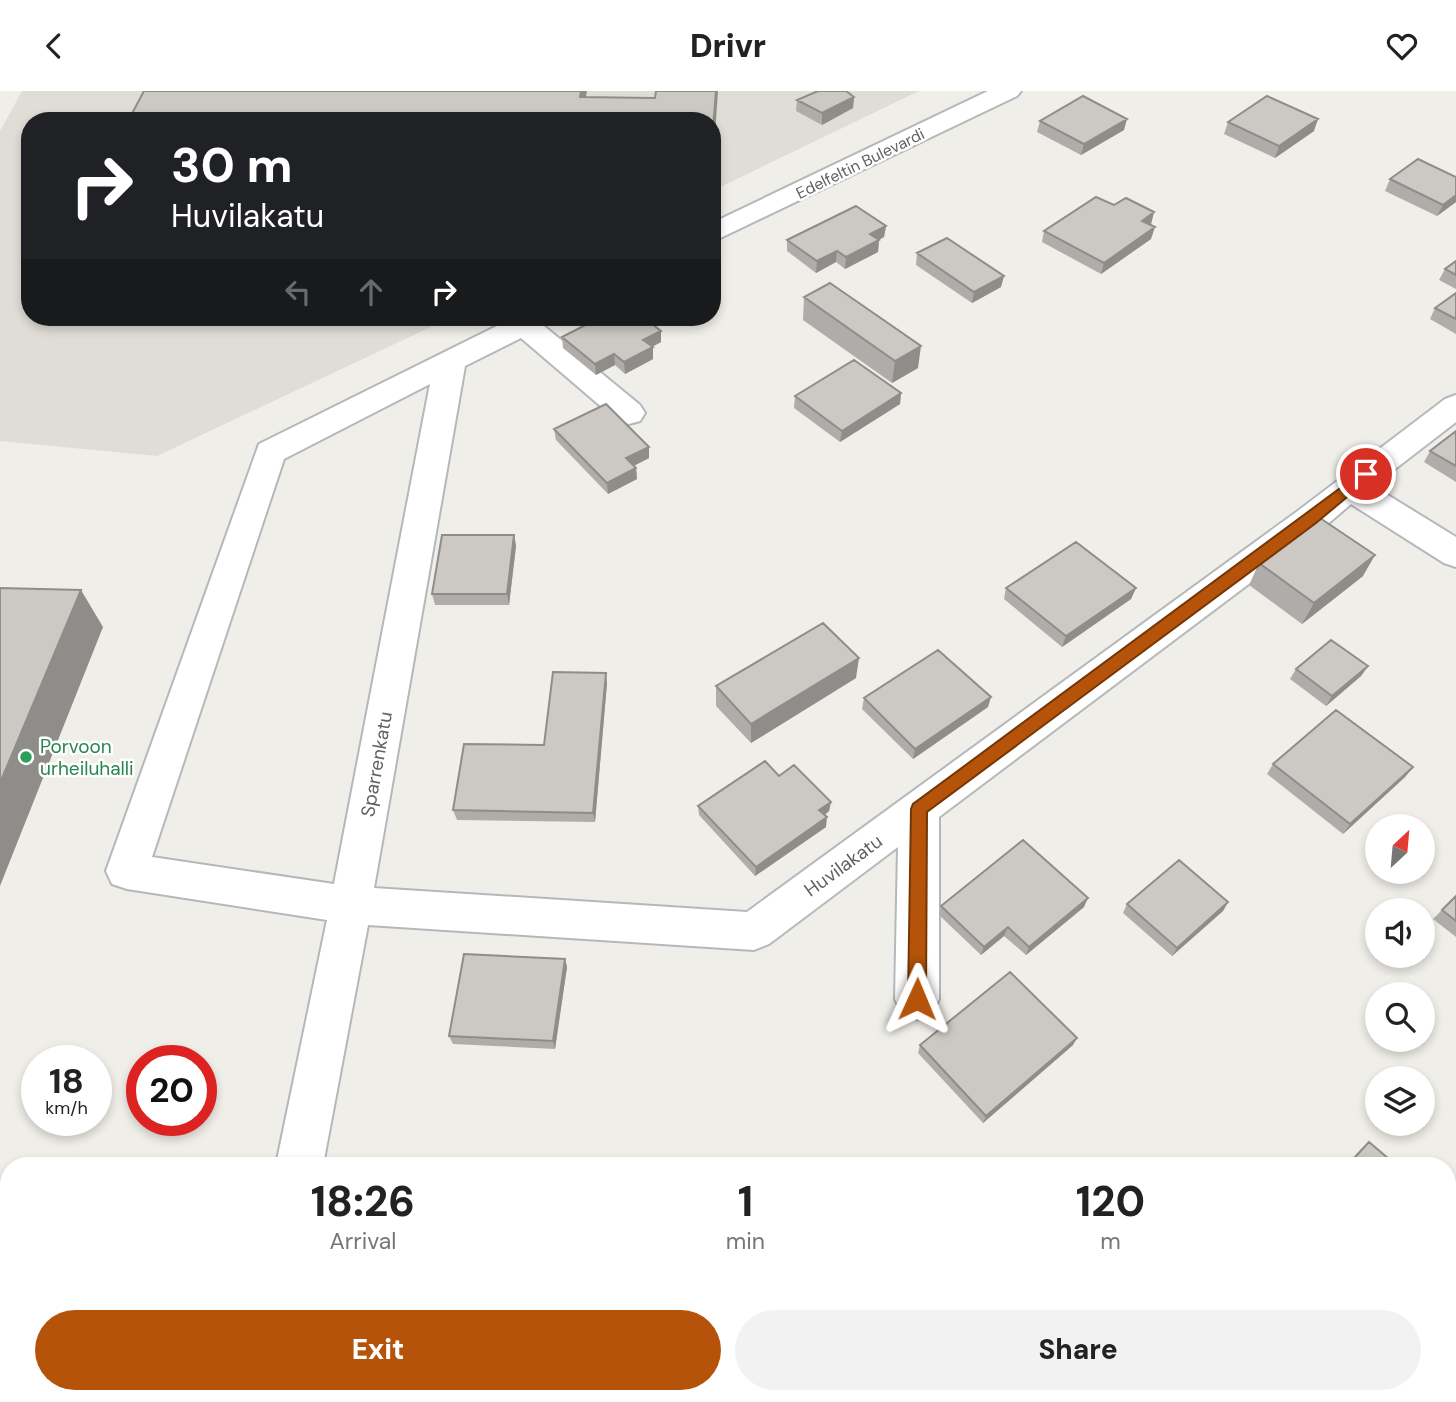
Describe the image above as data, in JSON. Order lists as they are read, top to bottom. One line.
{"streets":{"street":["Edelfeltin Bulevardi","Sparrenkatu","Huvilakatu"]},"crossings":[["Sparrenkatu","Huvilakatu"]],"places":["Porvoon urheiluhalli"],"north":"top right","page":{"header":"Drivr","turn":["30 m","Huvilakatu"],"speed":"18 km/h","limit":"20","eta":["18:26","Arrival","1","min","120","m"],"buttons":["Exit","Share"]}}
